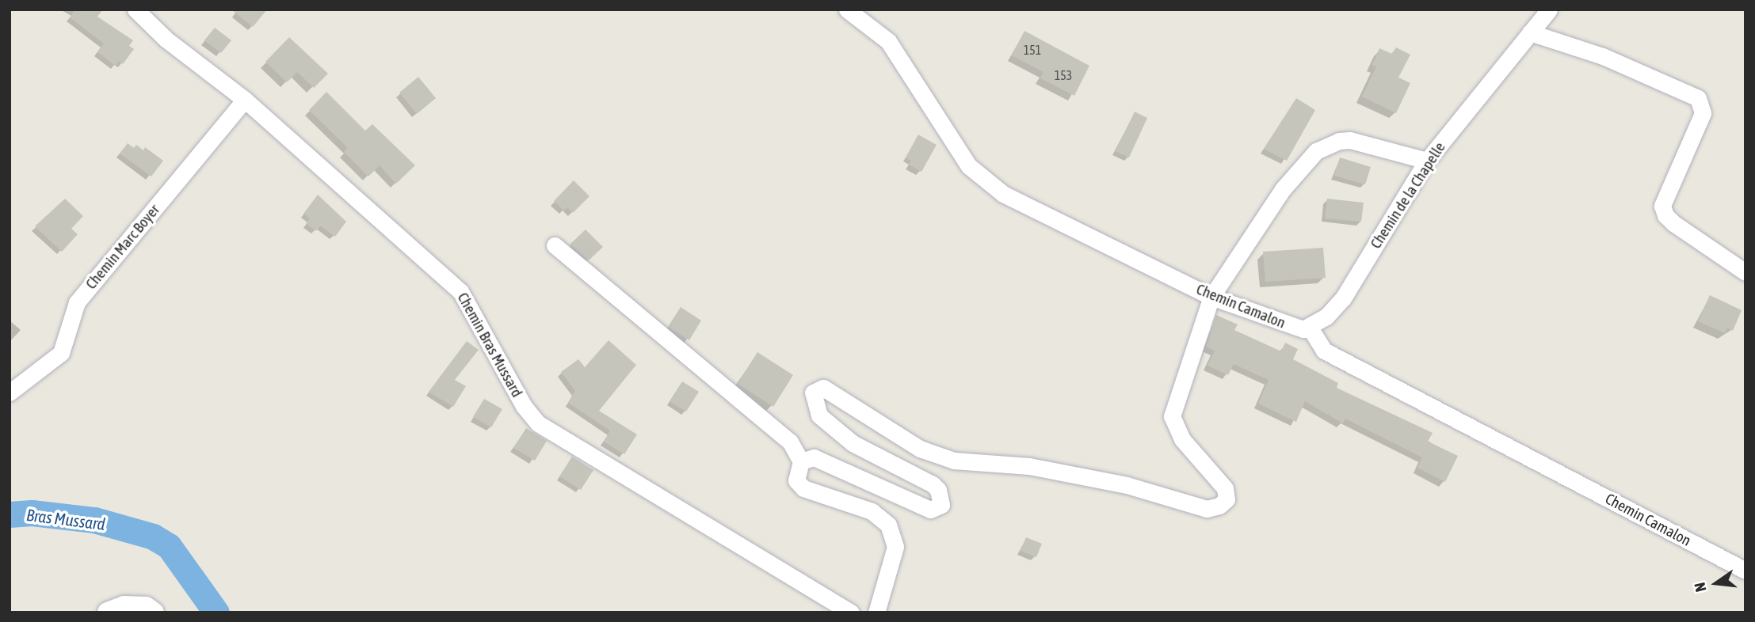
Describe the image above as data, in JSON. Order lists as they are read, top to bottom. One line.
{"streets":{"street":["Chemin de la Chapelle","Chemin Marc Boyer","Chemin Camalon","Chemin Bras Mussard"]},"crossings":[["Chemin de la Chapelle","Chemin Camalon"],["Chemin Marc Boyer","Chemin Bras Mussard"]],"water":["Bras Mussard"],"house_numbers":["151","153"],"north":"left"}
